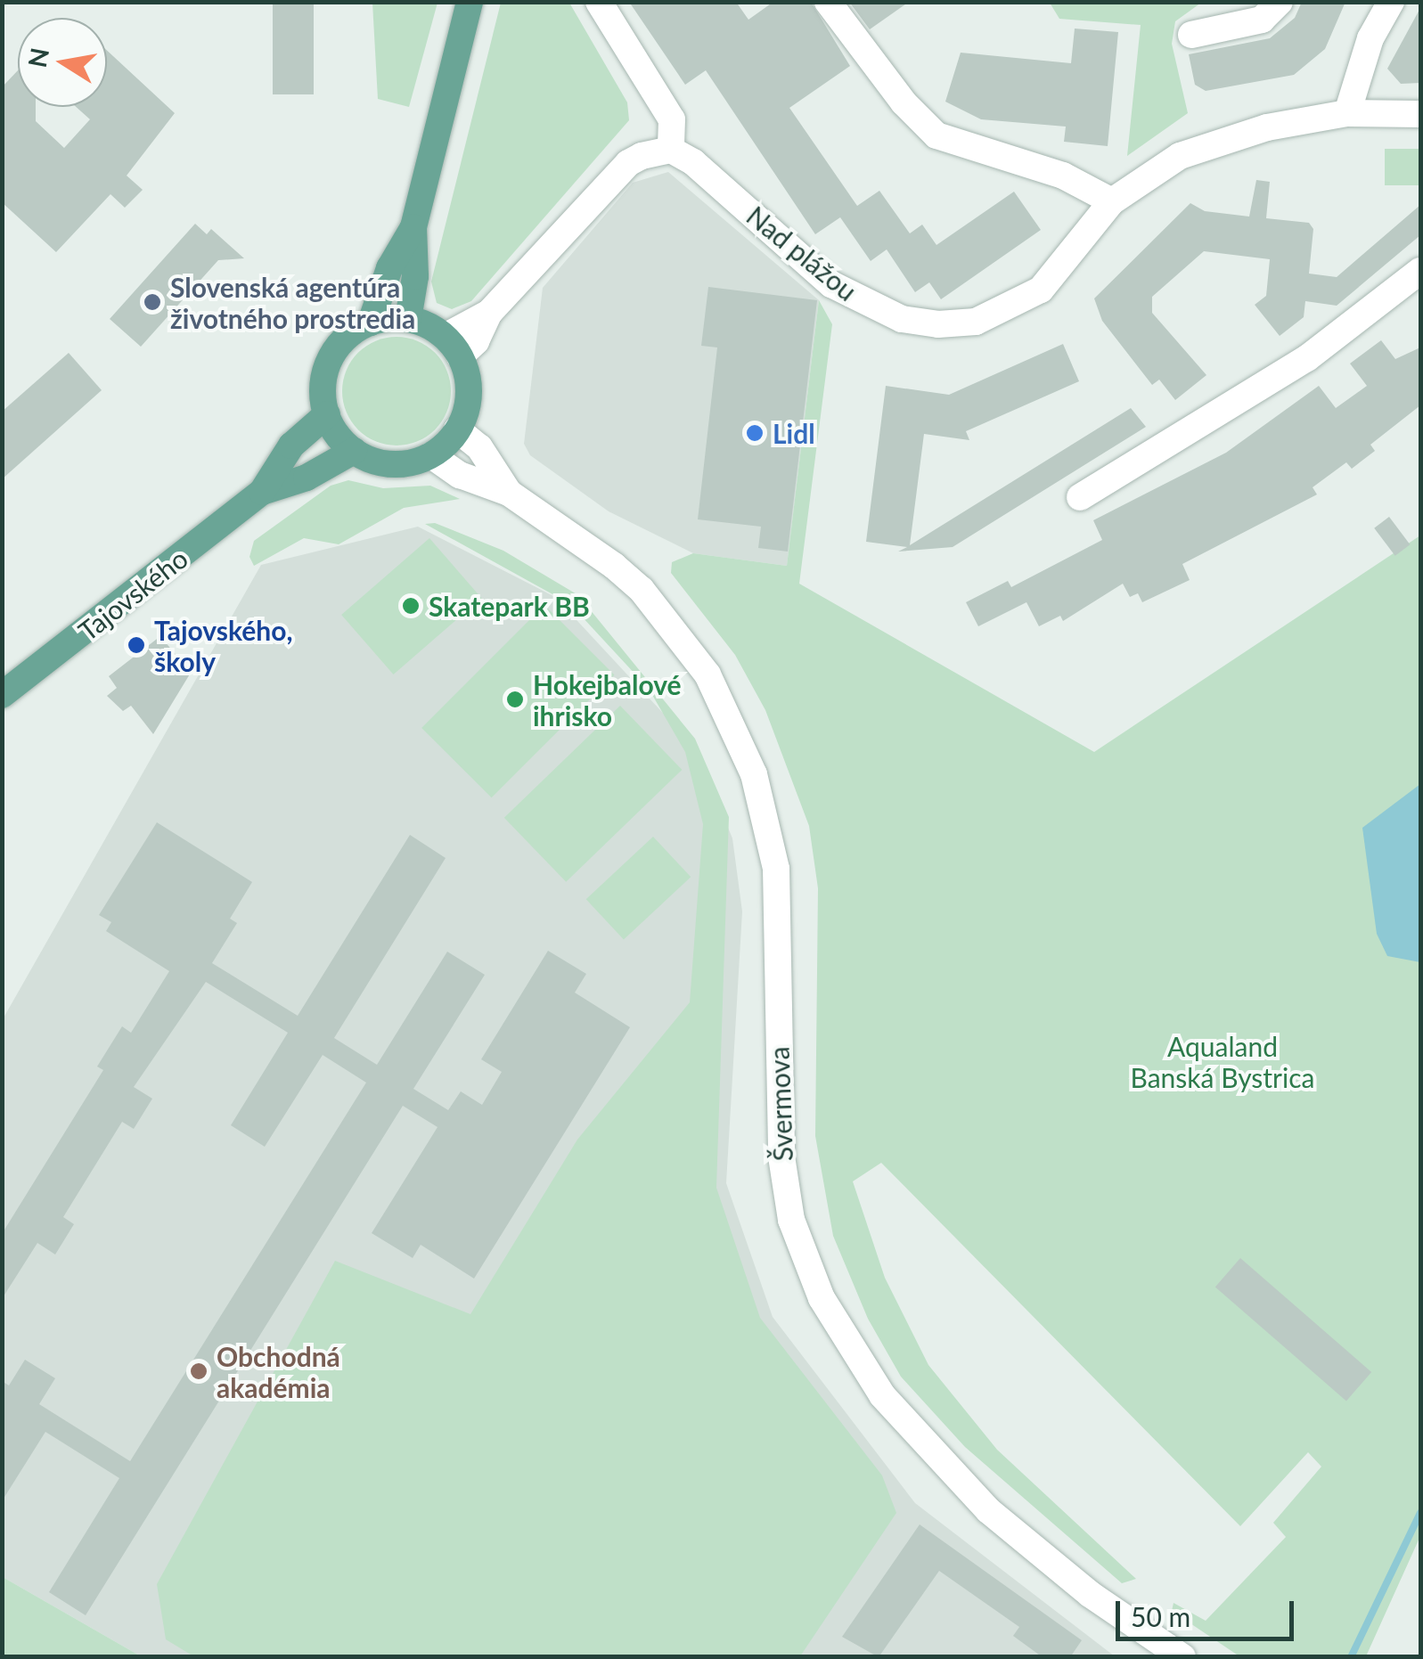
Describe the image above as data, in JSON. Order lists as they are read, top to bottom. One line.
{"streets":{"main road":["Tajovského"],"street":["Nad plážou","Švermova"]},"crossings":[["Tajovského","Švermova"]],"parks":["Aqualand Banská Bystrica"],"places":["Slovenská agentúra životného prostredia","Lidl","Skatepark BB","Tajovského, školy","Hokejbalové ihrisko","Obchodná akadémia"],"scale_bar":"50 m","north":"left"}
